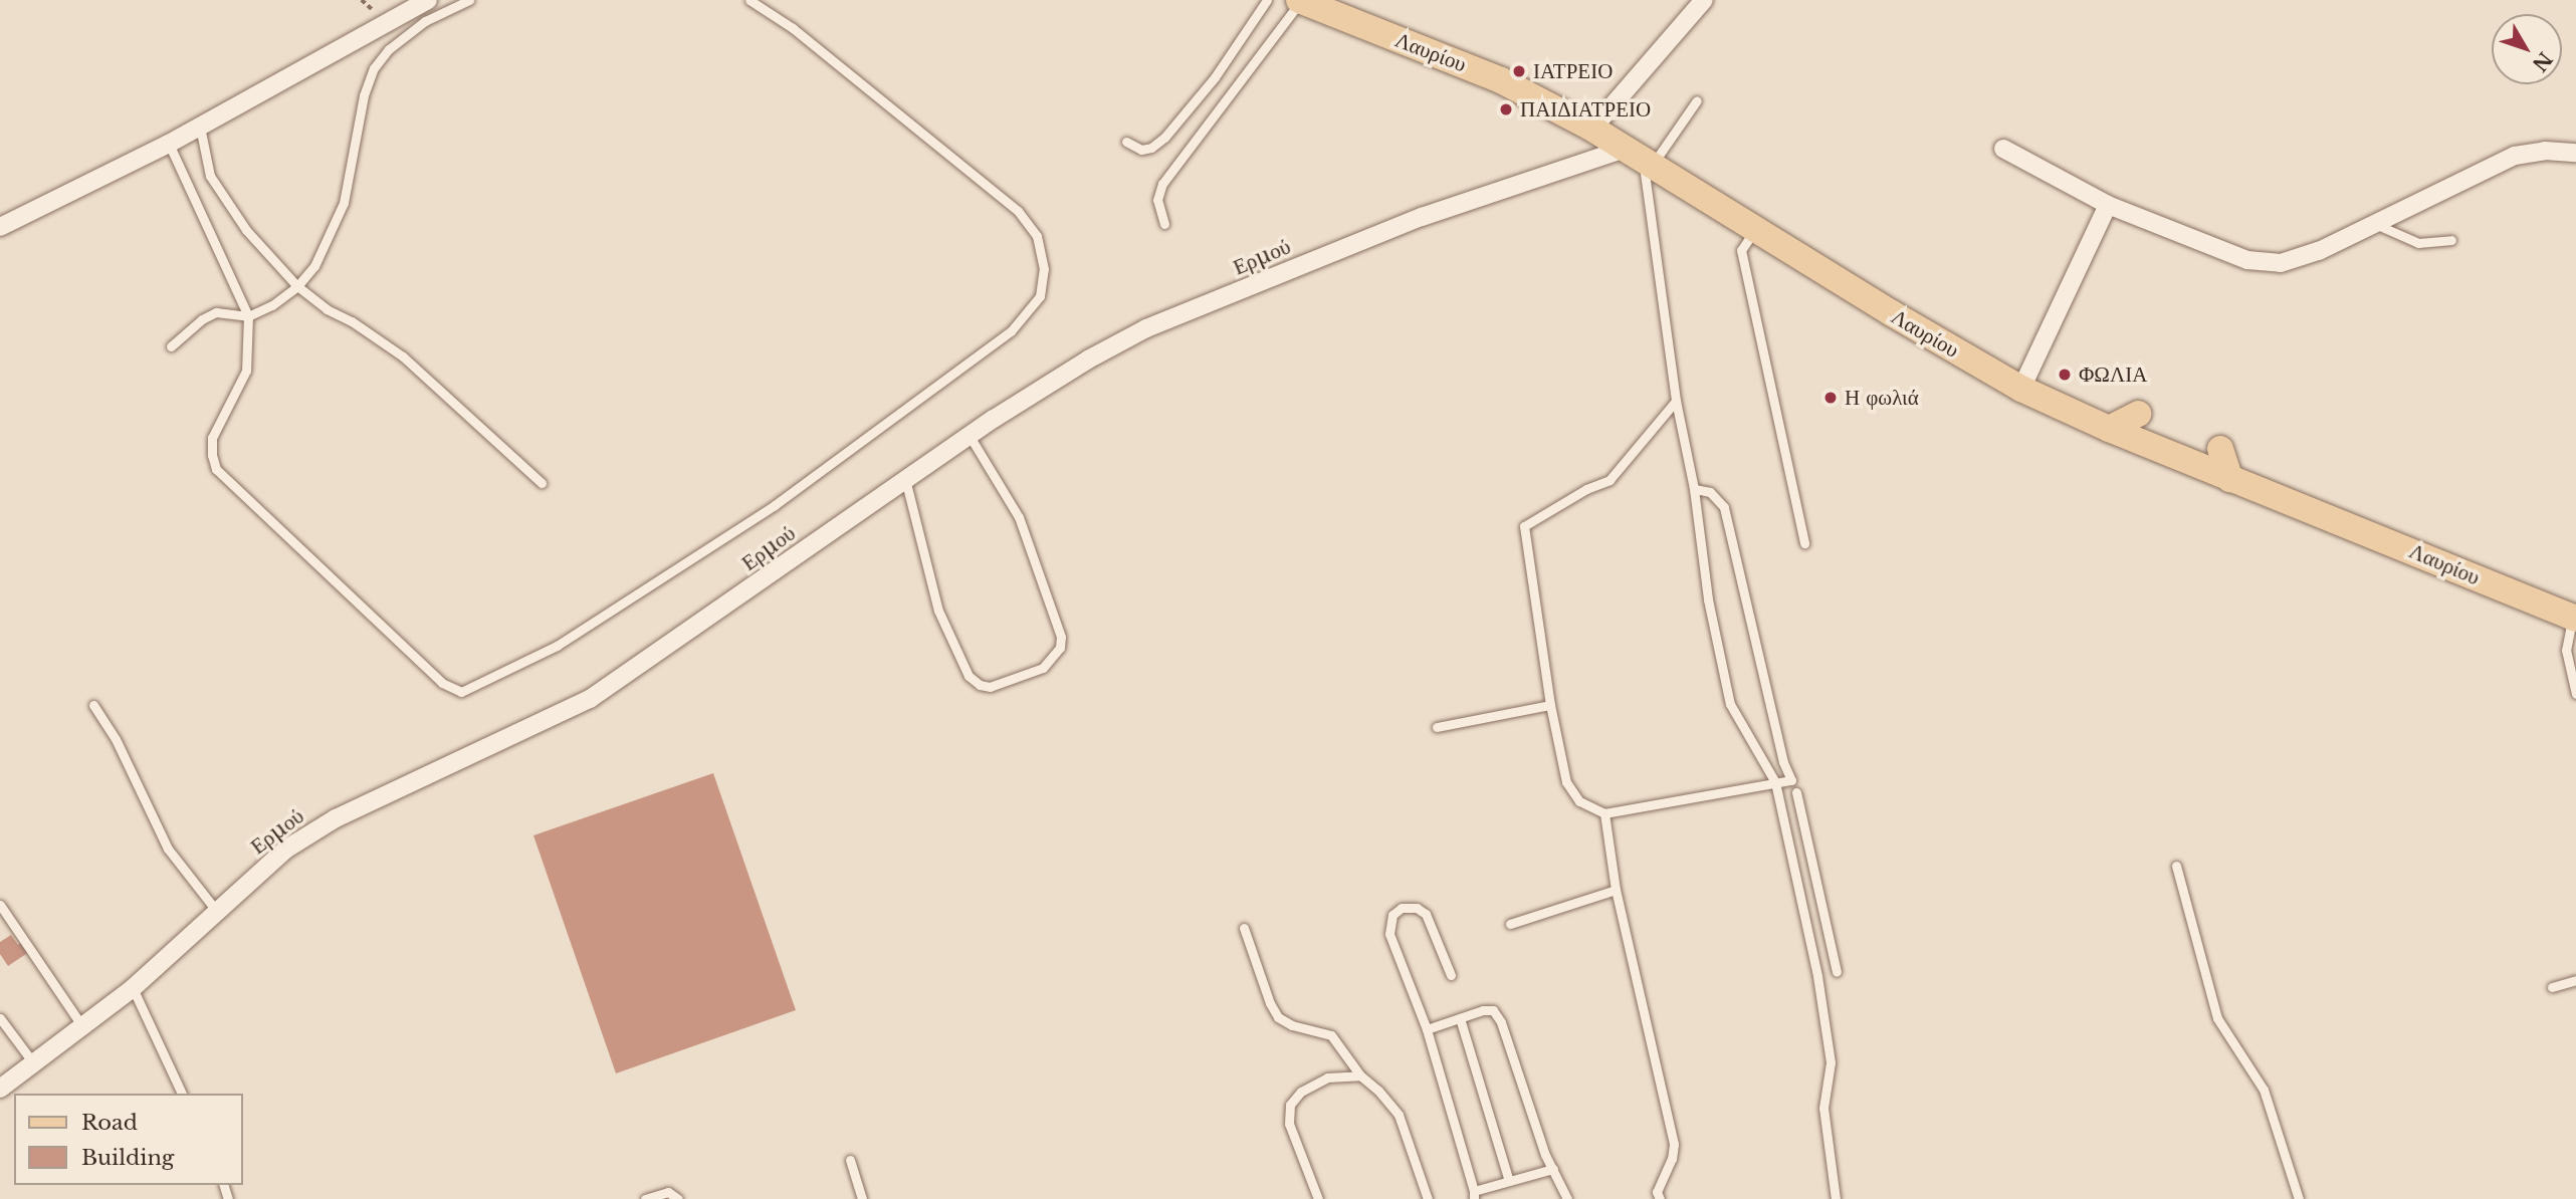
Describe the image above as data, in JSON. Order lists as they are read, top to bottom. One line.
{"streets":{"main road":["Λαυρίου"],"street":["Ερμού"]},"crossings":[["Λαυρίου","Ερμού"]],"places":["ΙΑΤΡΕΙΟ","ΠΑΙΔΙΑΤΡΕΙΟ","ΦΩΛΙΑ","Η φωλιά"],"legend":["Road","Building"],"north":"bottom right"}
